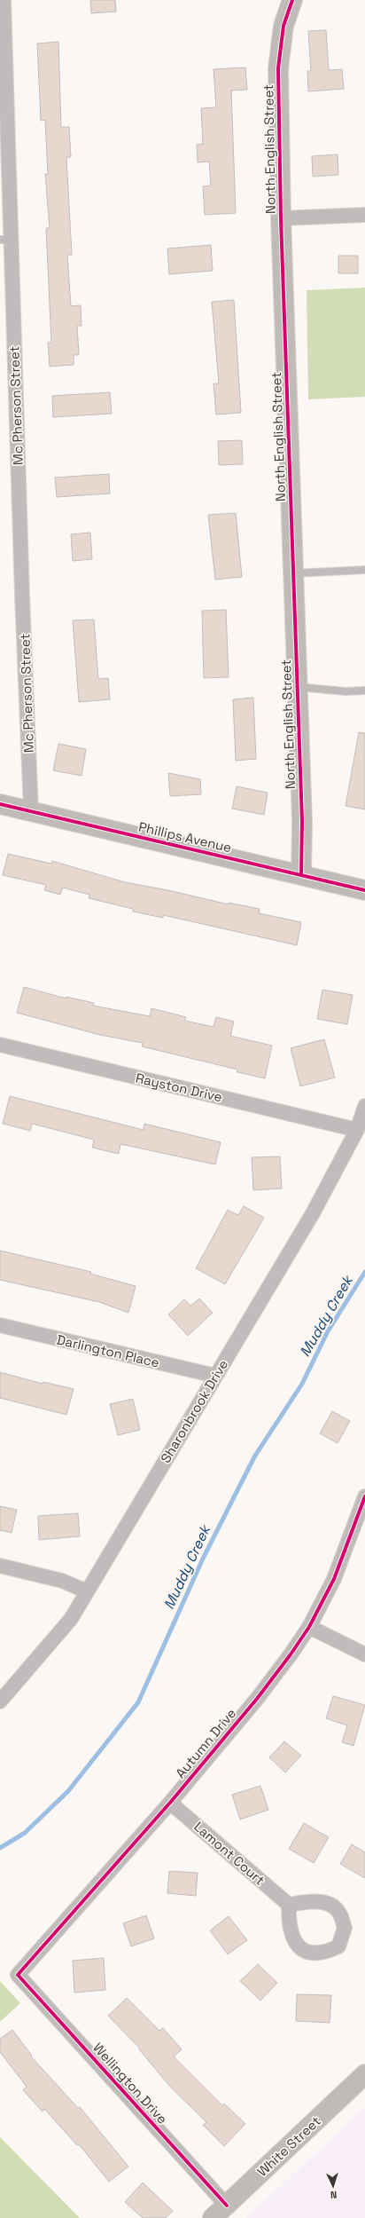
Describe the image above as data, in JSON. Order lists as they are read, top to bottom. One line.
{"streets":{"street":["North English Street","Mc Pherson Street","Phillips Avenue","Rayston Drive","Darlington Place","Sharonbrook Drive","Autumn Drive","Lamont Court","Wellington Drive","White Street"]},"crossings":[["North English Street","Phillips Avenue"],["Mc Pherson Street","Phillips Avenue"],["Rayston Drive","Sharonbrook Drive"],["Darlington Place","Sharonbrook Drive"],["Autumn Drive","Lamont Court"],["Autumn Drive","Wellington Drive"],["Wellington Drive","White Street"]],"water":["Muddy Creek"],"north":"bottom"}
